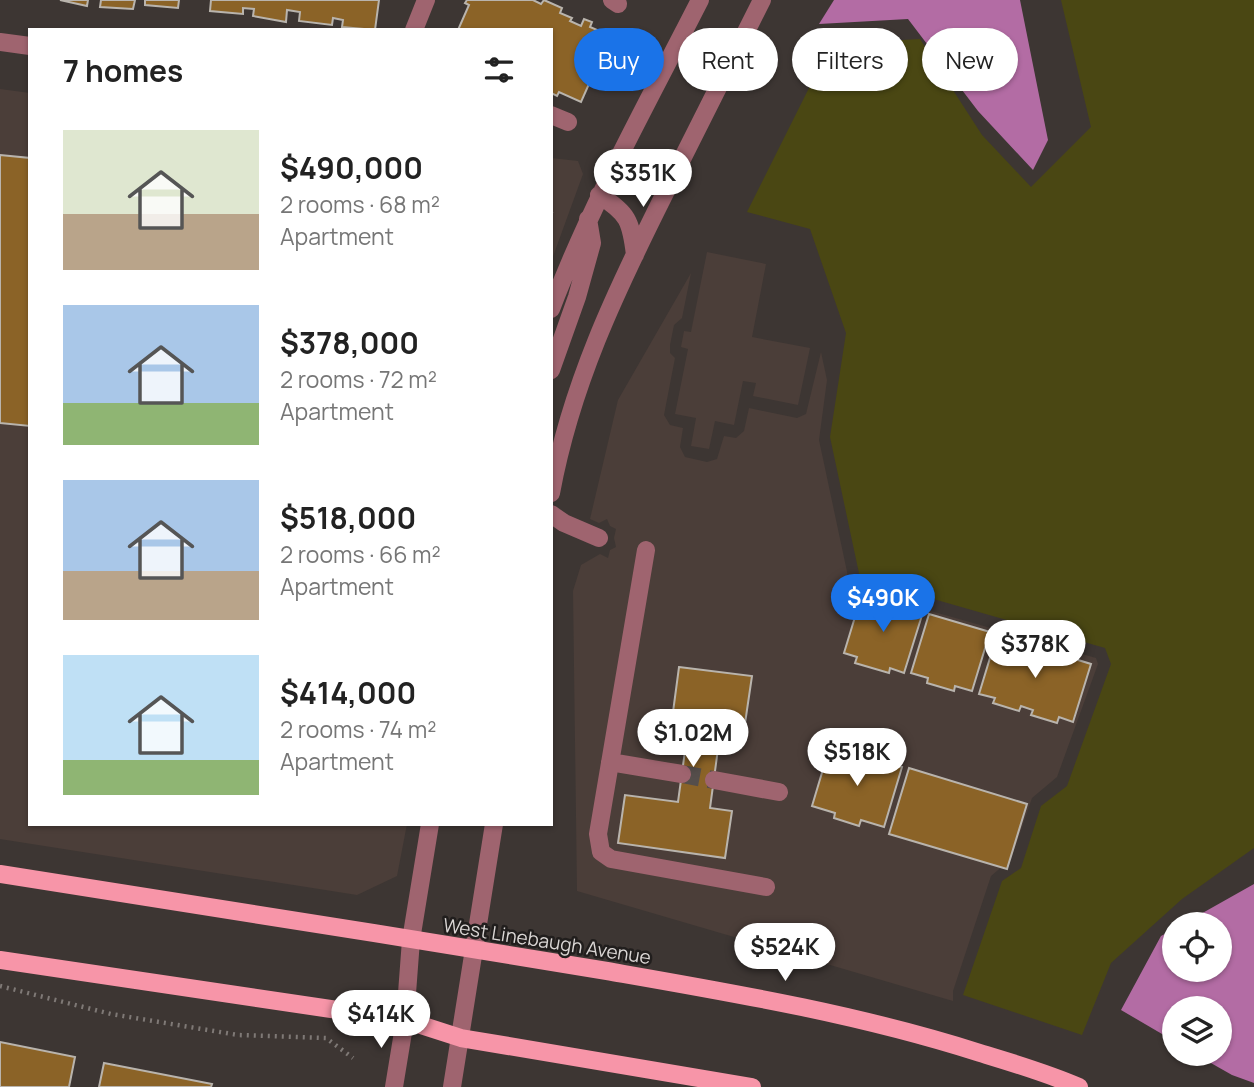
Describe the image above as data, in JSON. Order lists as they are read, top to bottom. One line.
{"streets":{"main road":["West Linebaugh Avenue"]},"page":{"chip":["Buy","Rent","Filters","New"],"heading":"7 homes","list":[{"name":"$490,000","note":"2 rooms · 68 m² · Apartment"},{"name":"$378,000","note":"2 rooms · 72 m² · Apartment"},{"name":"$518,000","note":"2 rooms · 66 m² · Apartment"},{"name":"$414,000","note":"2 rooms · 74 m² · Apartment"}],"price":["$351K","$490K","$378K","$1.02M","$518K","$524K","$414K"]}}
